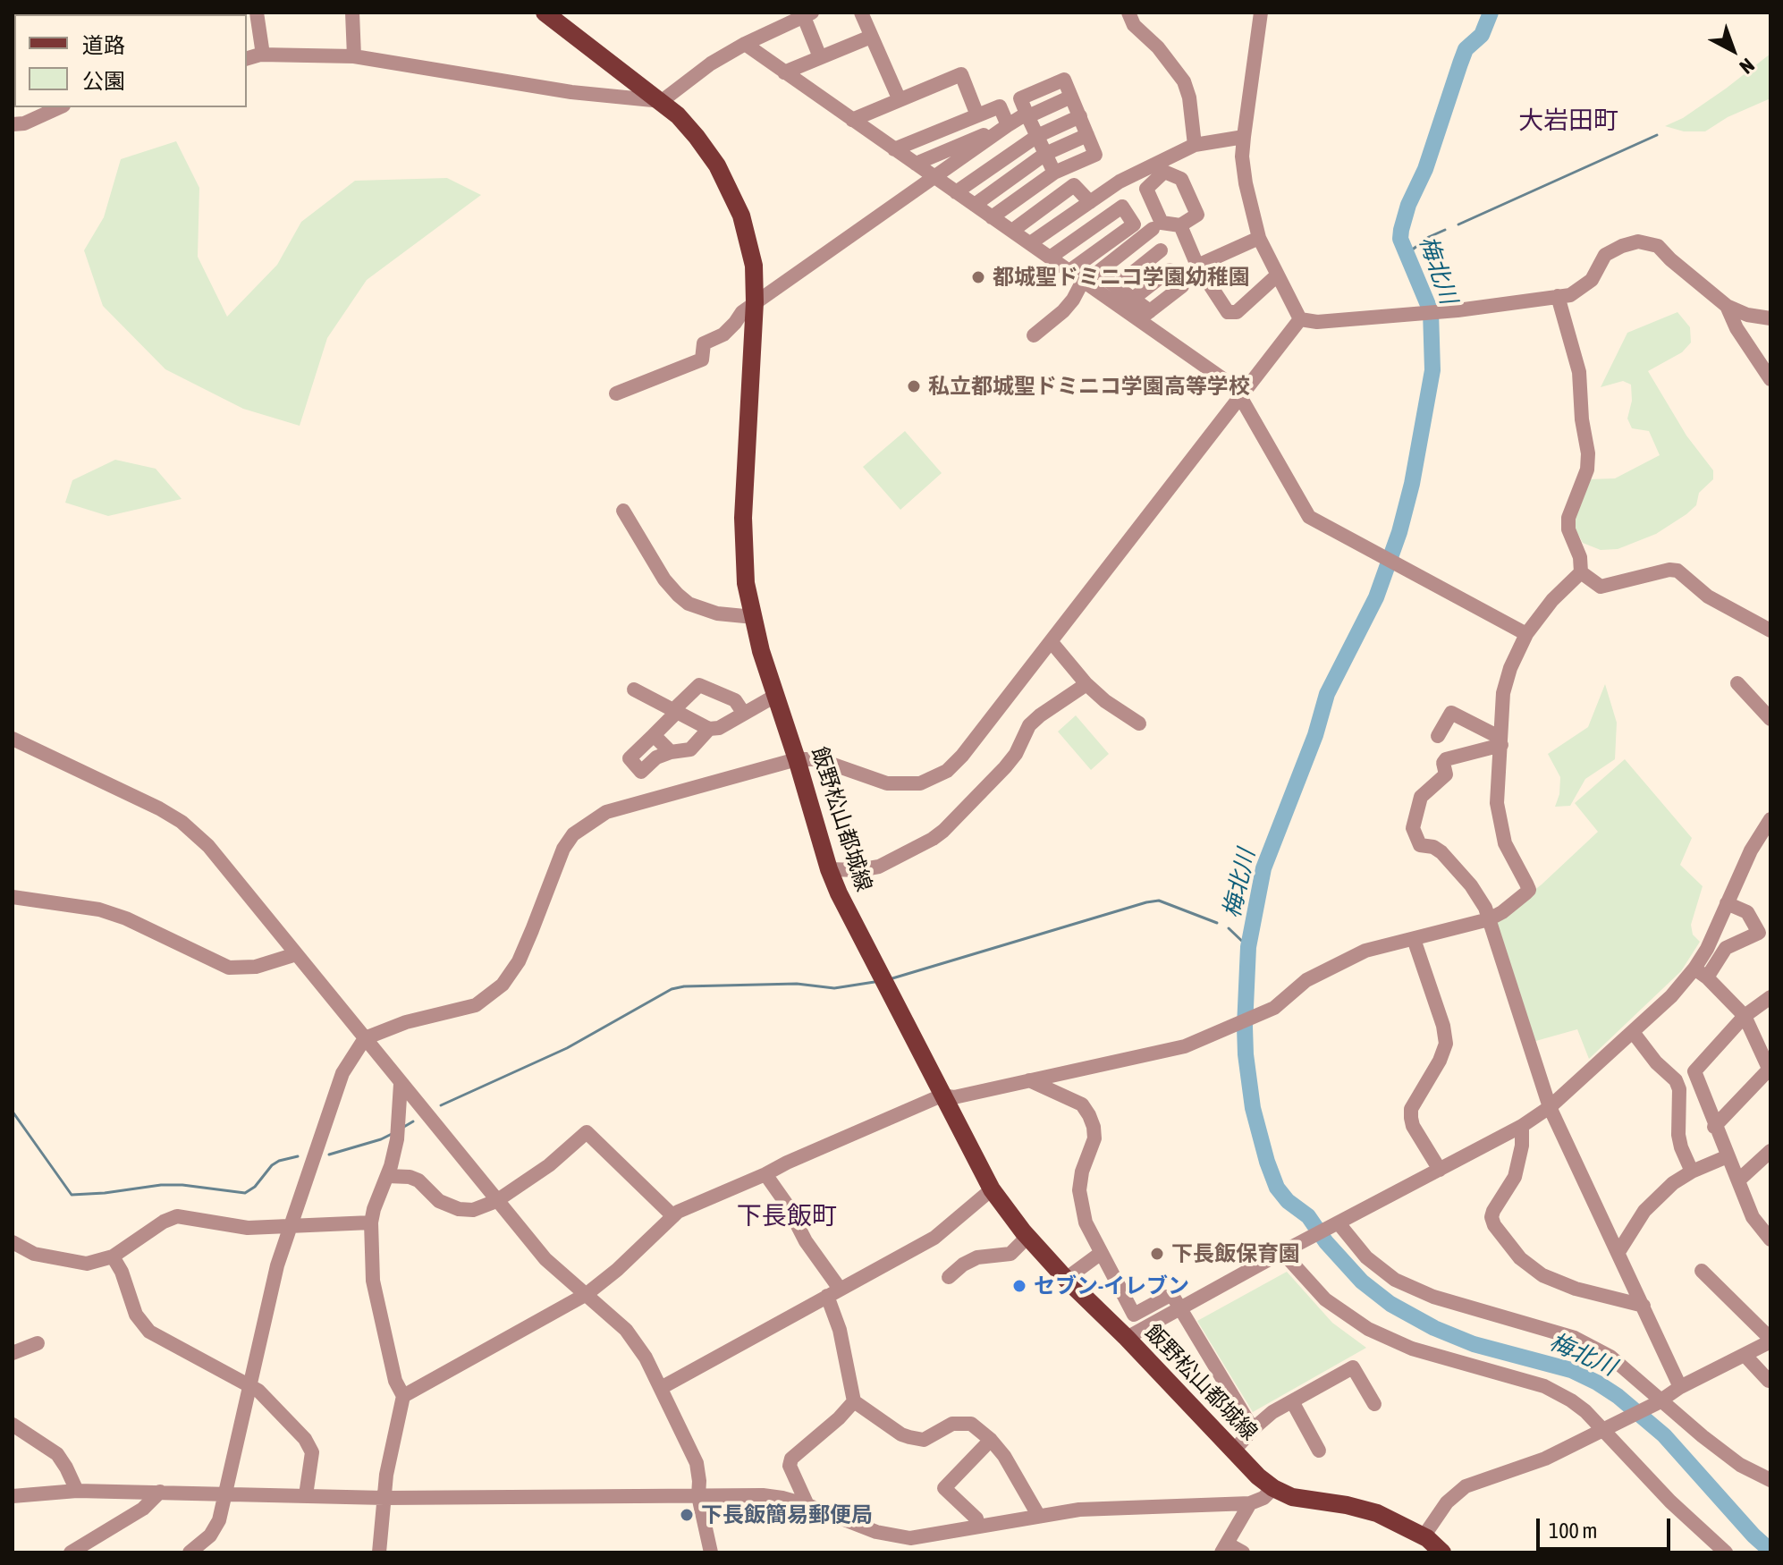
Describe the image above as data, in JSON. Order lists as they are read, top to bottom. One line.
{"streets":{"main road":["飯野松山都城線"]},"districts":["大岩田町","下長飯町"],"water":["梅北川"],"places":["都城聖ドミニコ学園幼稚園","私立都城聖ドミニコ学園高等学校","下長飯保育園","セブン-イレブン","下長飯簡易郵便局"],"legend":["道路","公園"],"scale_bar":"100 m","north":"bottom right"}
